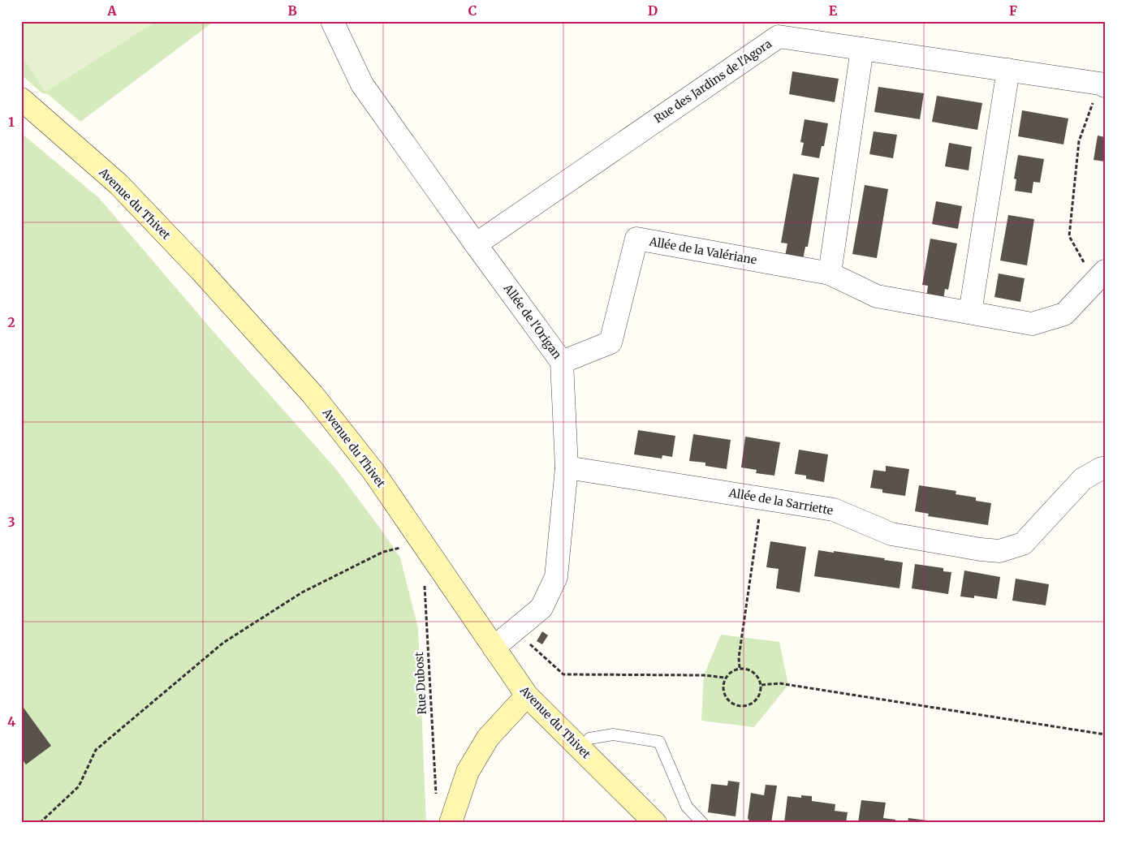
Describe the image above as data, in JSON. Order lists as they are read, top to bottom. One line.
{"streets":{"main road":["Avenue du Thivet"],"street":["Rue des Jardins de l'Agora","Allée de la Valériane","Allée de l'Origan","Allée de la Sarriette"],"path":["Rue Dubost"]},"crossings":[["Rue des Jardins de l'Agora","Allée de l'Origan"],["Avenue du Thivet","Allée de l'Origan"],["Allée de la Valériane","Allée de l'Origan"],["Allée de l'Origan","Allée de la Sarriette"]],"grid":{"columns":["A","B","C","D","E","F"],"rows":["1","2","3","4"]}}
